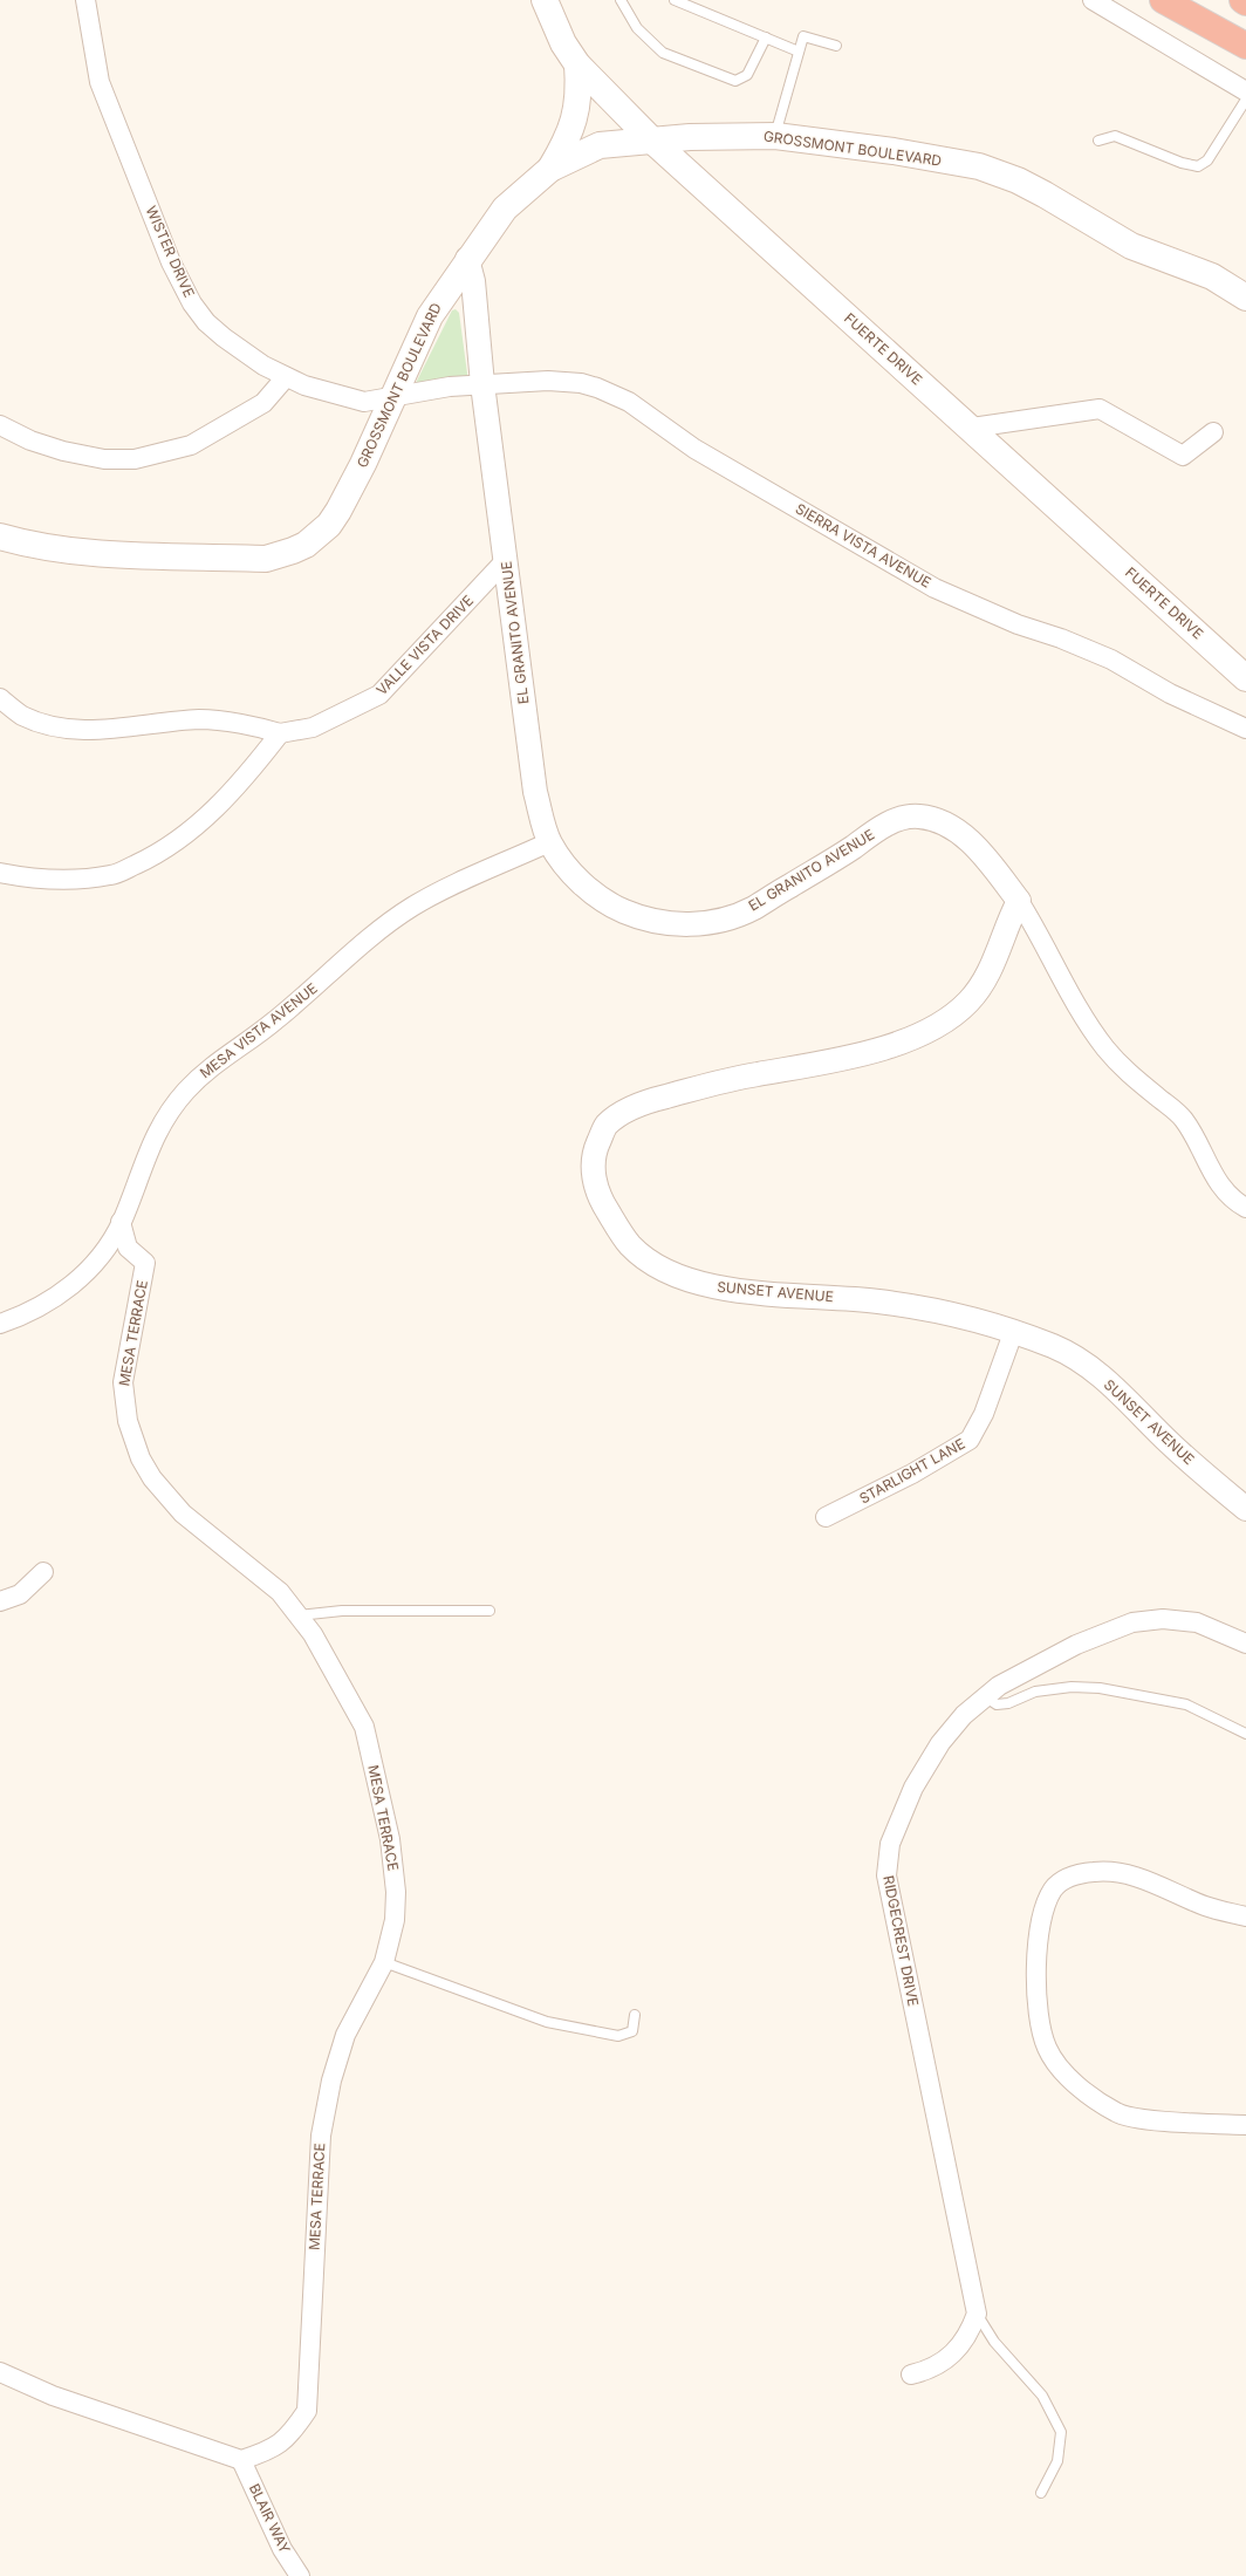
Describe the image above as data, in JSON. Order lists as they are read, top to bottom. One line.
{"streets":{"main road":["GROSSMONT BOULEVARD","FUERTE DRIVE"],"street":["WISTER DRIVE","SIERRA VISTA AVENUE","EL GRANITO AVENUE","VALLE VISTA DRIVE","MESA VISTA AVENUE","SUNSET AVENUE","MESA TERRACE","STARLIGHT LANE","RIDGECREST DRIVE","BLAIR WAY"]},"crossings":[["GROSSMONT BOULEVARD","WISTER DRIVE"],["GROSSMONT BOULEVARD","FUERTE DRIVE"],["GROSSMONT BOULEVARD","EL GRANITO AVENUE"],["WISTER DRIVE","SIERRA VISTA AVENUE"],["WISTER DRIVE","EL GRANITO AVENUE"],["SIERRA VISTA AVENUE","EL GRANITO AVENUE"],["EL GRANITO AVENUE","VALLE VISTA DRIVE"],["EL GRANITO AVENUE","MESA VISTA AVENUE"],["EL GRANITO AVENUE","SUNSET AVENUE"],["MESA VISTA AVENUE","MESA TERRACE"],["SUNSET AVENUE","STARLIGHT LANE"],["MESA TERRACE","BLAIR WAY"]]}
